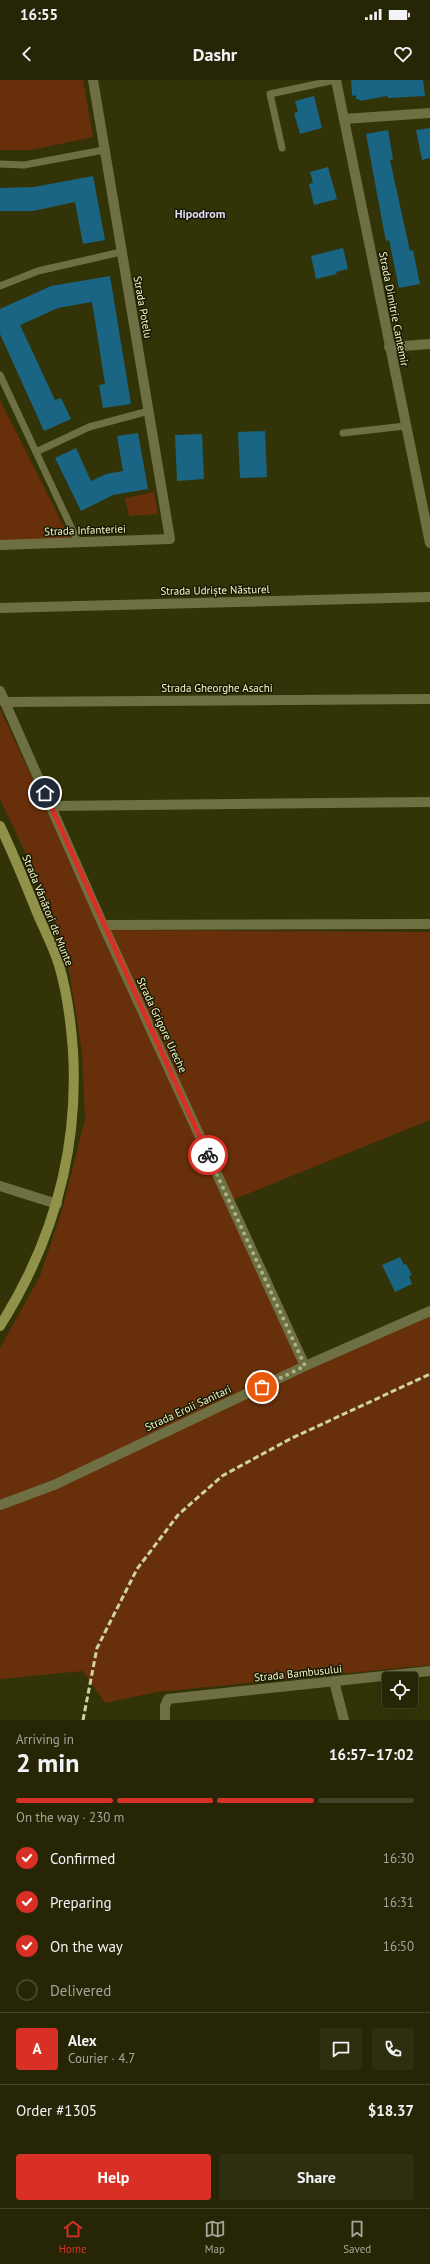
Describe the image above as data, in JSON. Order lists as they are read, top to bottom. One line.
{"streets":{"street":["Strada Potelu","Strada Dimitrie Cantemir","Strada Infanteriei","Strada Udriște Năsturel","Strada Gheorghe Asachi","Strada Vânători de Munte","Strada Grigore Ureche","Strada Eroii Sanitari","Strada Bambusului"]},"crossings":[["Strada Potelu","Strada Infanteriei"],["Strada Gheorghe Asachi","Strada Grigore Ureche"],["Strada Grigore Ureche","Strada Eroii Sanitari"]],"districts":["Hipodrom"],"page":{"status":"16:55","header":"Dashr","heading":["2 min","Arriving in","16:57–17:02"],"panel":["Alex","Courier · 4.7","Order #1305","$18.37"],"bar":"On the way · 230 m","list":[["Confirmed","16:30"],["Preparing","16:31"],["On the way","16:50"],"Delivered"],"round":"A","buttons":["Help","Share"],"tabs":["Home","Map","Saved"]}}
